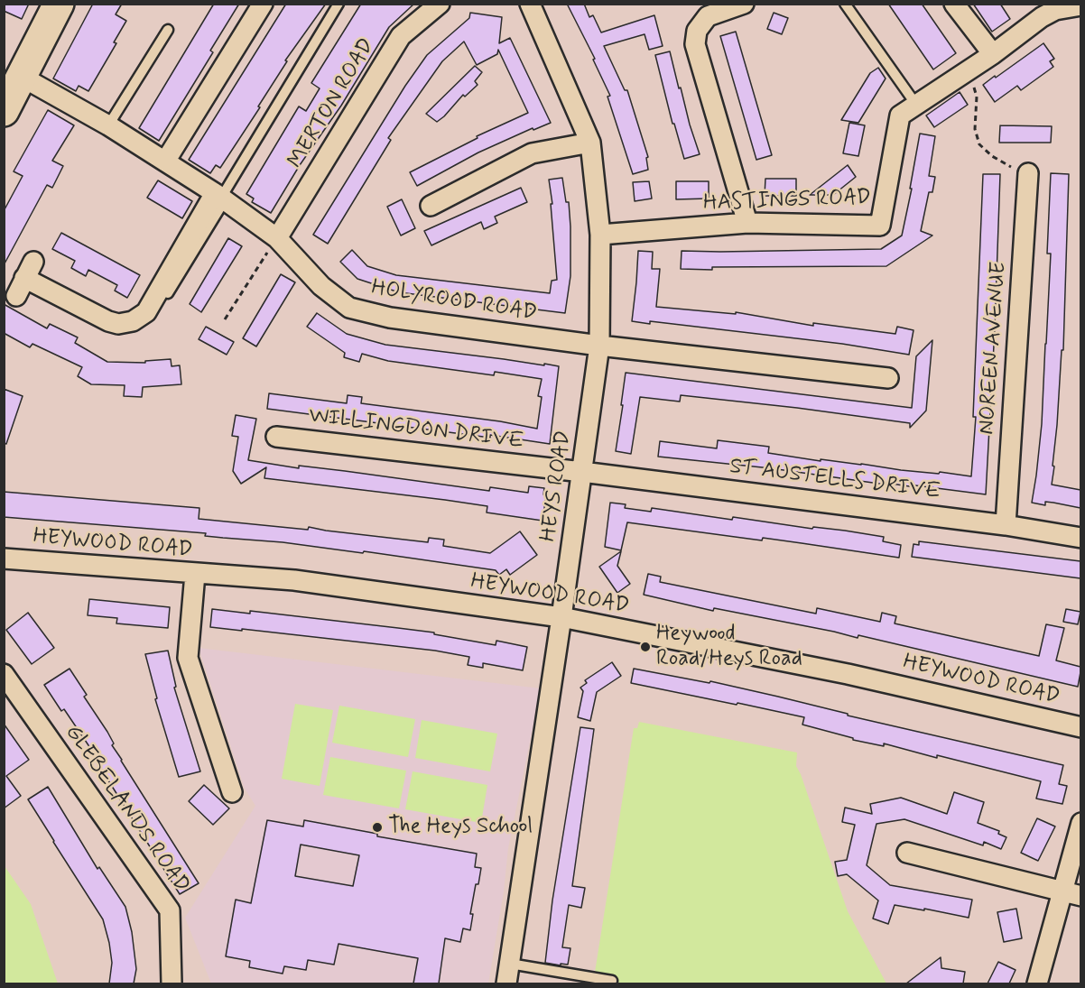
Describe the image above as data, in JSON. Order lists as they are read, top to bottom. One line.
{"streets":{"street":["MERTON ROAD","HASTINGS ROAD","HOLYROOD ROAD","NOREEN AVENUE","WILLINGDON DRIVE","ST AUSTELLS DRIVE","HEYS ROAD","HEYWOOD ROAD","GLEBELANDS ROAD"]},"crossings":[["MERTON ROAD","HOLYROOD ROAD"],["HASTINGS ROAD","HEYS ROAD"],["HOLYROOD ROAD","HEYS ROAD"],["NOREEN AVENUE","ST AUSTELLS DRIVE"],["WILLINGDON DRIVE","ST AUSTELLS DRIVE"],["WILLINGDON DRIVE","HEYS ROAD"],["ST AUSTELLS DRIVE","HEYS ROAD"],["HEYS ROAD","HEYWOOD ROAD"]],"places":["Heywood Road/Heys Road","The Heys School"]}
